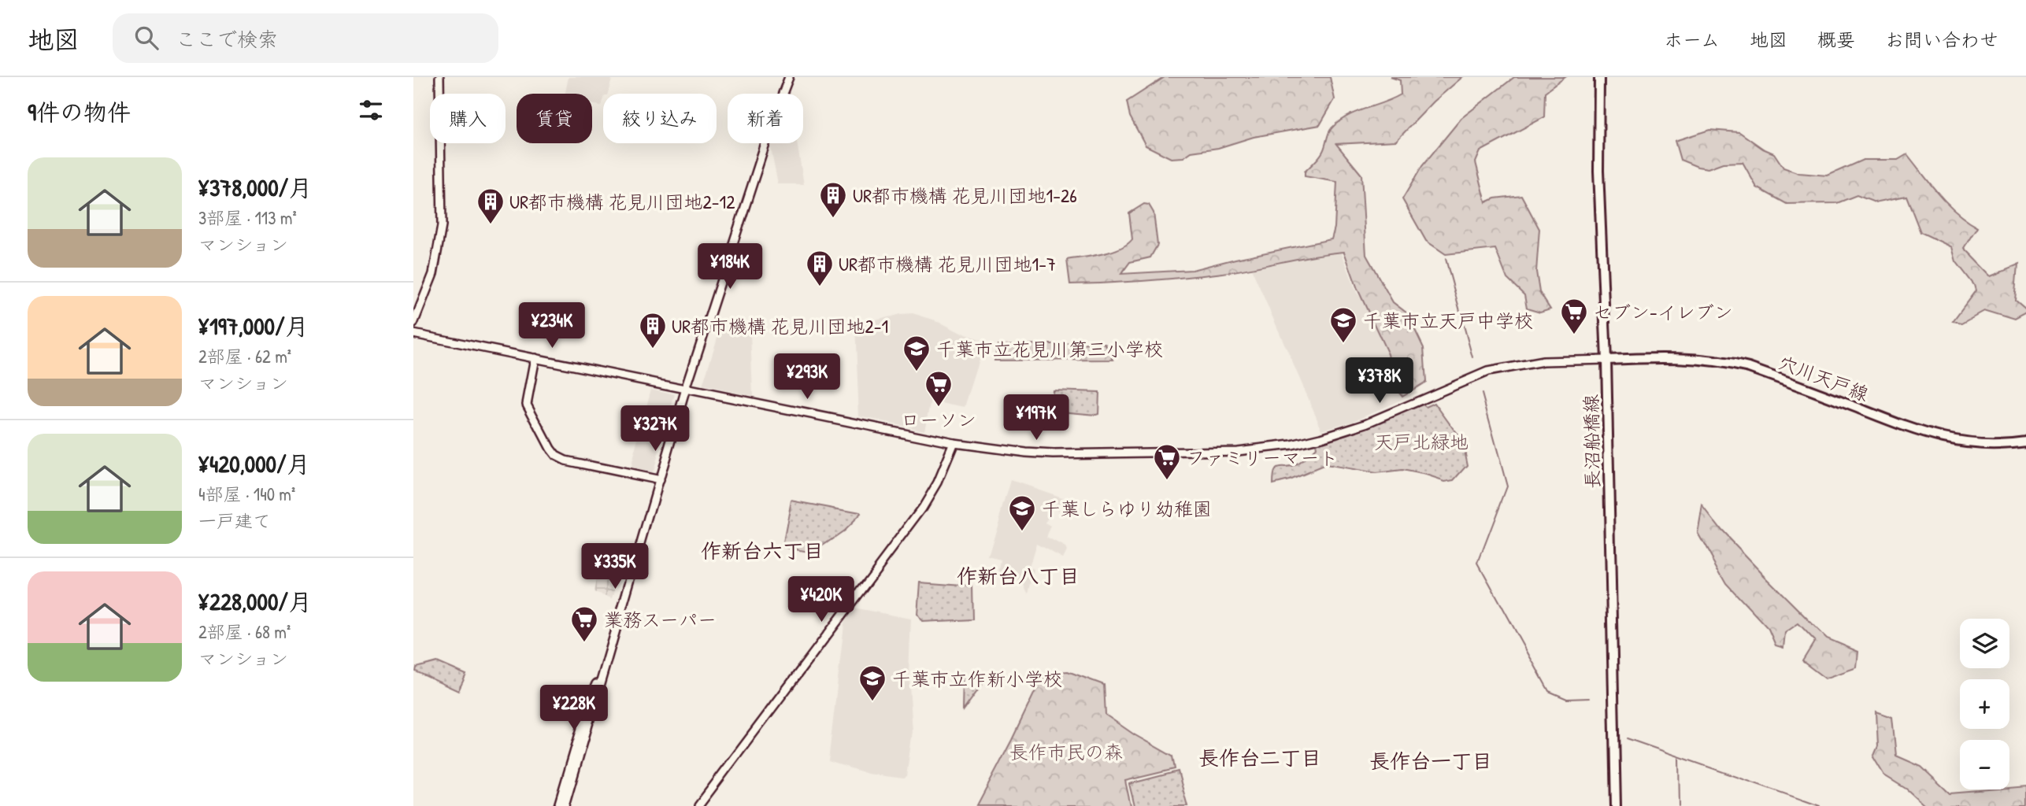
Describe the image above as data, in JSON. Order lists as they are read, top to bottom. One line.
{"streets":{"main road":["穴川天戸線","長沼船橋線"]},"crossings":[["穴川天戸線","長沼船橋線"]],"districts":["作新台六丁目","作新台八丁目","長作台二丁目","長作台一丁目"],"parks":["天戸北緑地","長作市民の森"],"places":{"building":["UR都市機構 花見川団地1-26","UR都市機構 花見川団地2-12","UR都市機構 花見川団地1-7","UR都市機構 花見川団地2-1"],"supermarket":["セブン-イレブン","ローソン","ファミリーマート","業務スーパー"],"school or university":["千葉市立天戸中学校","千葉市立花見川第三小学校","千葉しらゆり幼稚園","千葉市立作新小学校"]},"page":{"header":"地図","search":"ここで検索","nav":["ホーム","地図","概要","お問い合わせ"],"heading":"9件の物件","chip":["購入","賃貸","絞り込み","新着"],"list":[{"name":"¥378,000/月","note":"3部屋 · 113 m² · マンション"},{"name":"¥197,000/月","note":"2部屋 · 62 m² · マンション"},{"name":"¥420,000/月","note":"4部屋 · 140 m² · 一戸建て"},{"name":"¥228,000/月","note":"2部屋 · 68 m² · マンション"}],"price":["¥184K","¥234K","¥293K","¥378K","¥197K","¥327K","¥335K","¥420K","¥228K"],"map_buttons":["+","−"]}}
